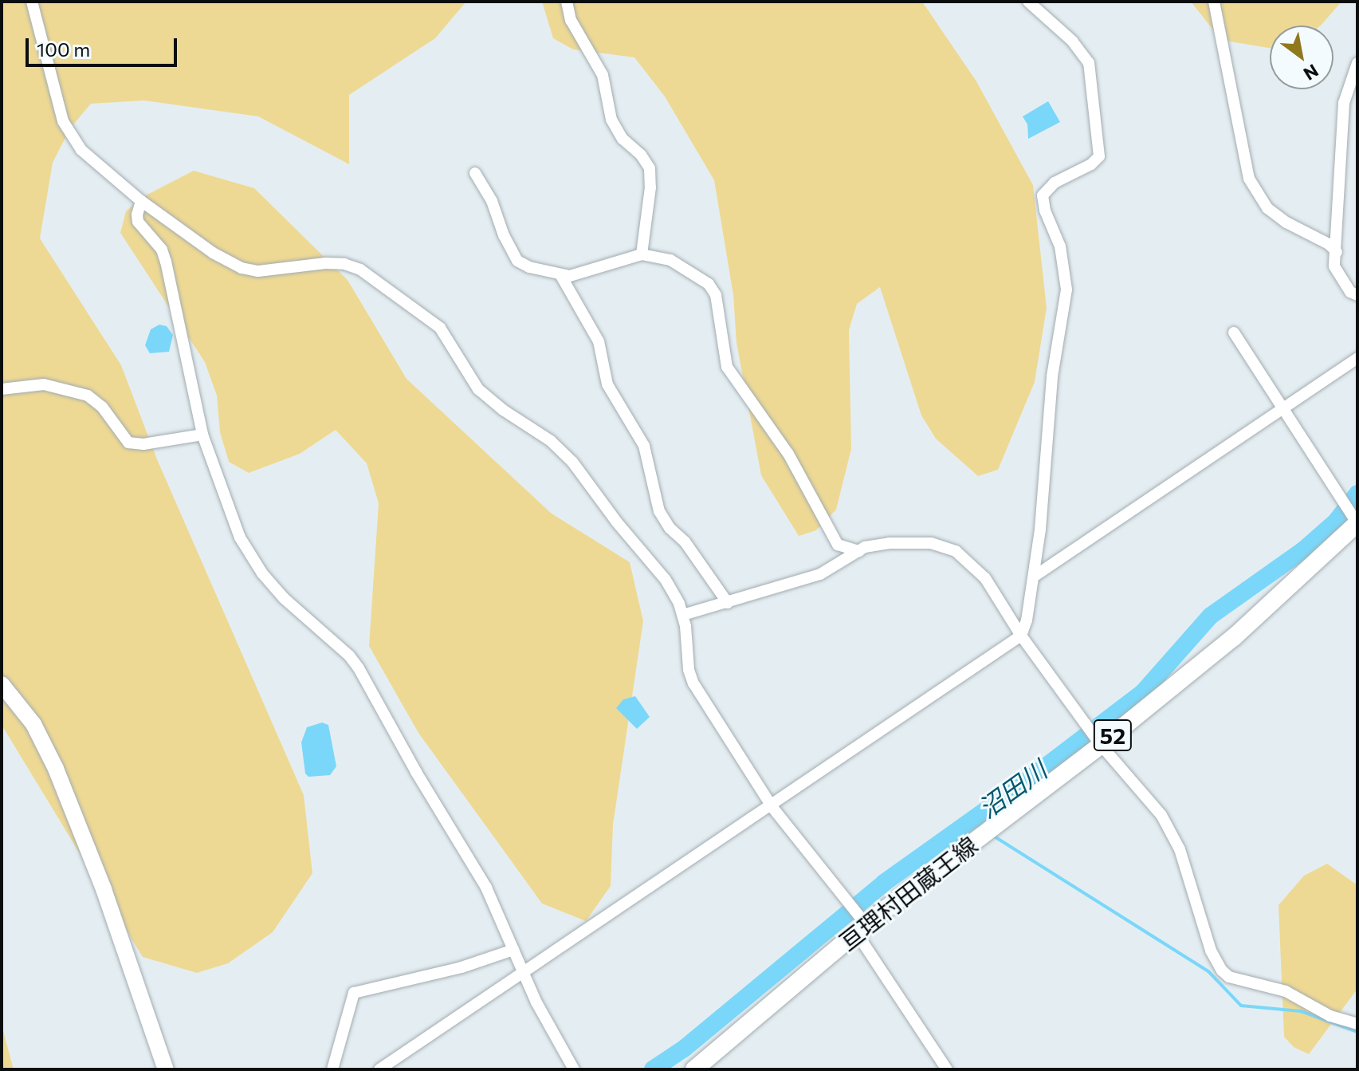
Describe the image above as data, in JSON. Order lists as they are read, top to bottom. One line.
{"streets":{"main road":["52","亘理村田蔵王線"]},"water":["沼田川"],"scale_bar":"100 m","north":"bottom right"}
